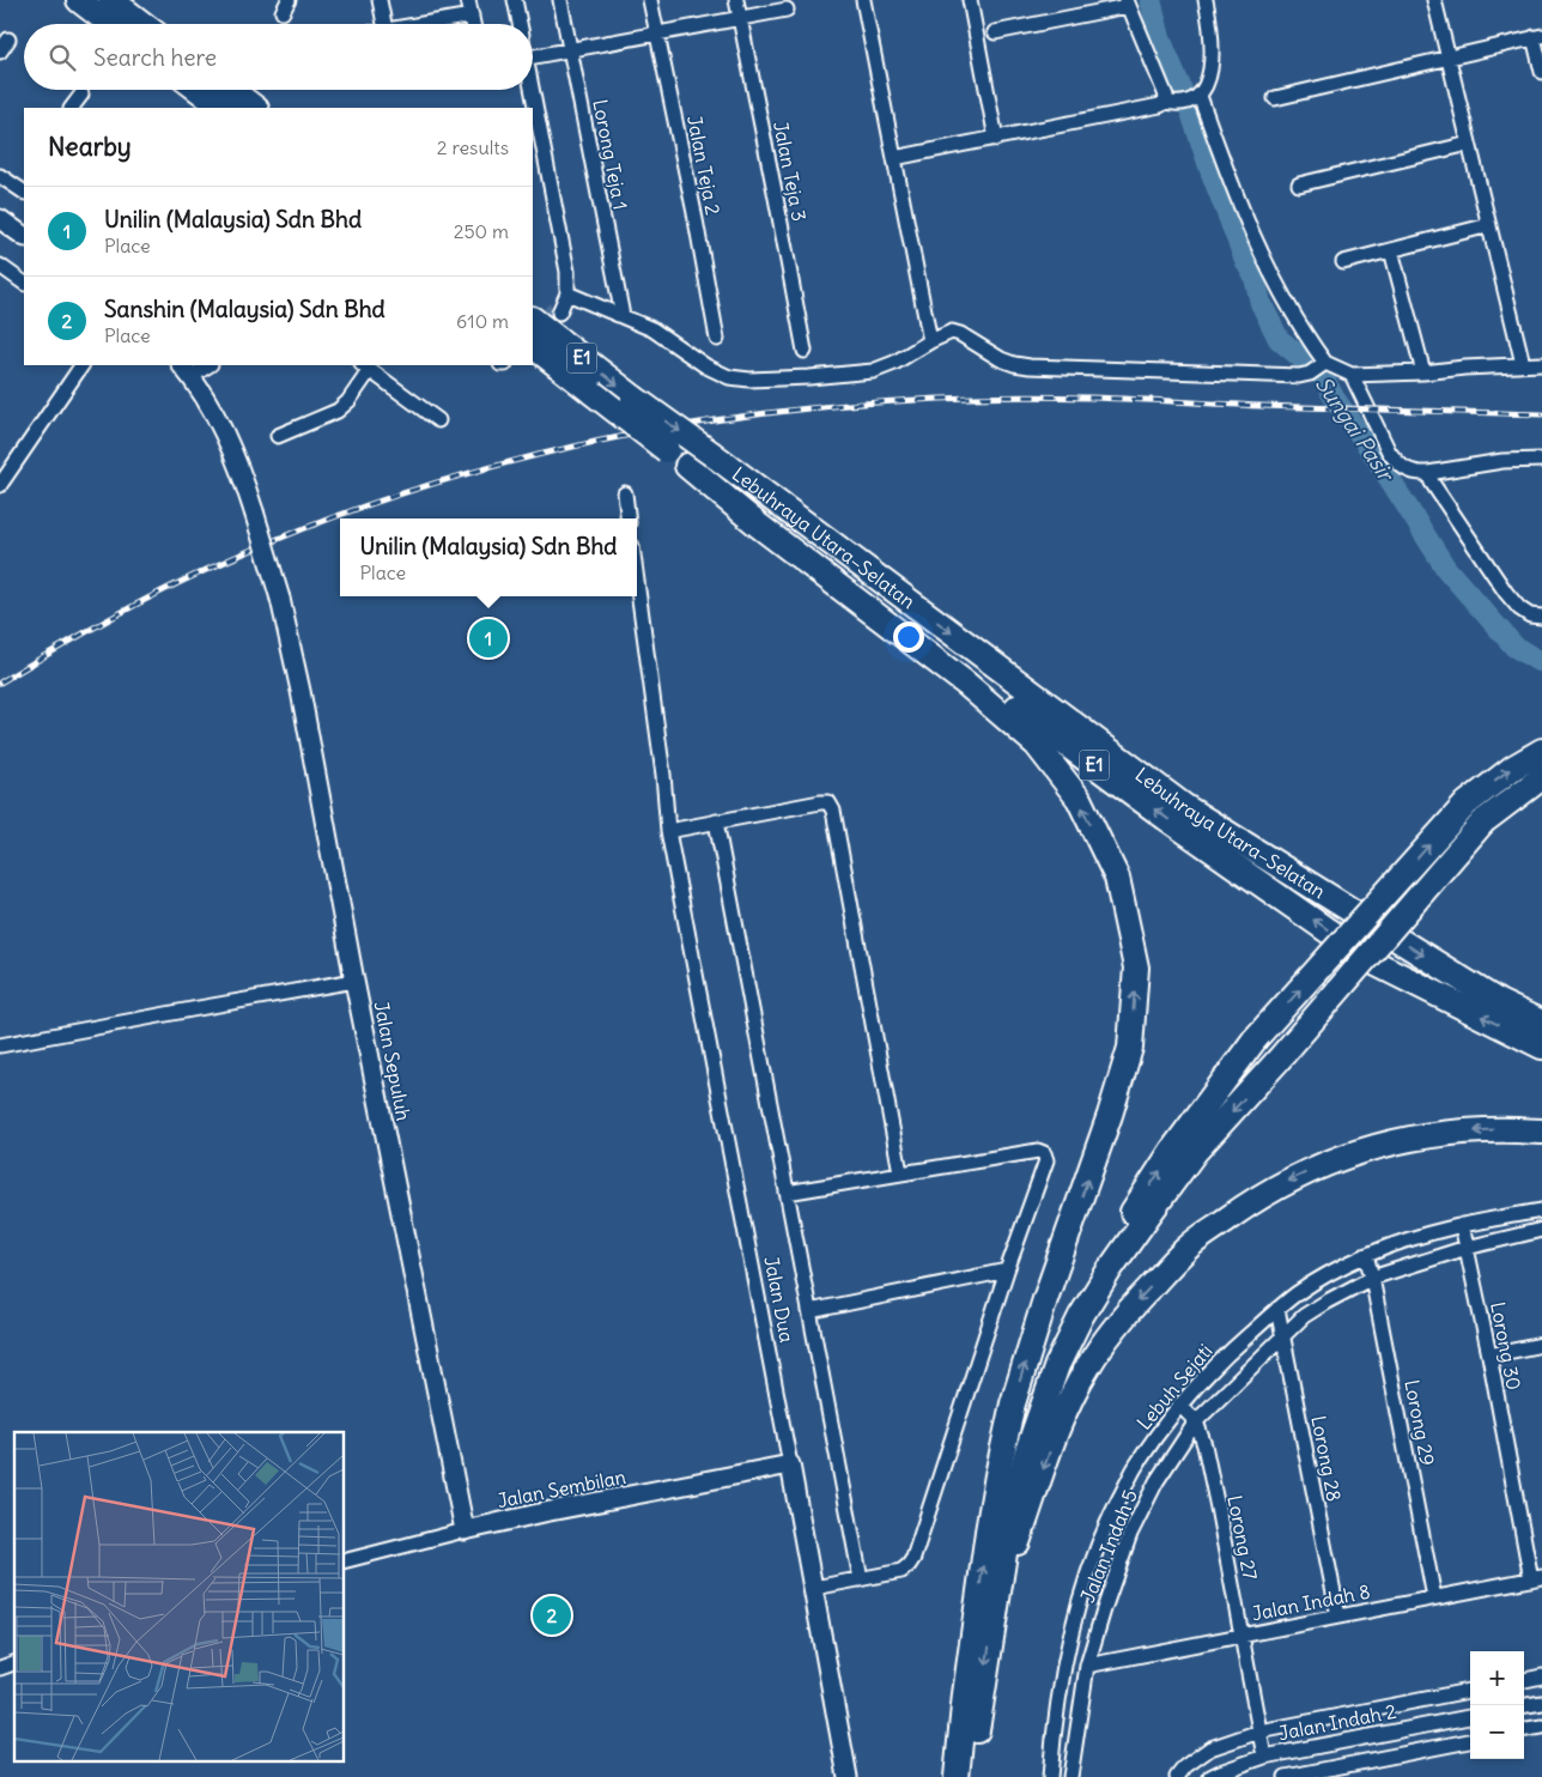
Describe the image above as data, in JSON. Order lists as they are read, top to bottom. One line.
{"streets":{"highway":["E1","Lebuhraya Utara–Selatan"],"main road":["Jalan Sepuluh","Jalan Dua","Jalan Sembilan"],"street":["Lorong Teja 1","Jalan Teja 2","Jalan Teja 3","Lorong 30","Lebuh Sejati","Lorong 29","Lorong 28","Lorong 27","Jalan Indah 5","Jalan Indah 8","Jalan Indah 2"]},"crossings":[["Jalan Sepuluh","Jalan Sembilan"],["Jalan Dua","Jalan Sembilan"],["Lorong 30","Lebuh Sejati"],["Lorong 30","Jalan Indah 5"],["Lorong 30","Jalan Indah 8"],["Lebuh Sejati","Lorong 29"],["Lebuh Sejati","Lorong 28"],["Lebuh Sejati","Lorong 27"],["Lorong 29","Jalan Indah 5"],["Lorong 29","Jalan Indah 8"],["Lorong 28","Jalan Indah 5"],["Lorong 28","Jalan Indah 8"],["Lorong 27","Jalan Indah 5"],["Lorong 27","Jalan Indah 8"],["Lorong 27","Jalan Indah 2"],["Jalan Indah 5","Jalan Indah 8"]],"water":["Sungai Pasir"],"page":{"search":"Search here","heading":["Nearby","2 results"],"list":[{"mark":"1","name":"Unilin (Malaysia) Sdn Bhd","note":"Place","value":"250 m"},{"mark":"2","name":"Sanshin (Malaysia) Sdn Bhd","note":"Place","value":"610 m"}],"popup":["Unilin (Malaysia) Sdn Bhd","Place"],"pins":["1","2"],"map_buttons":["+","−"]}}
